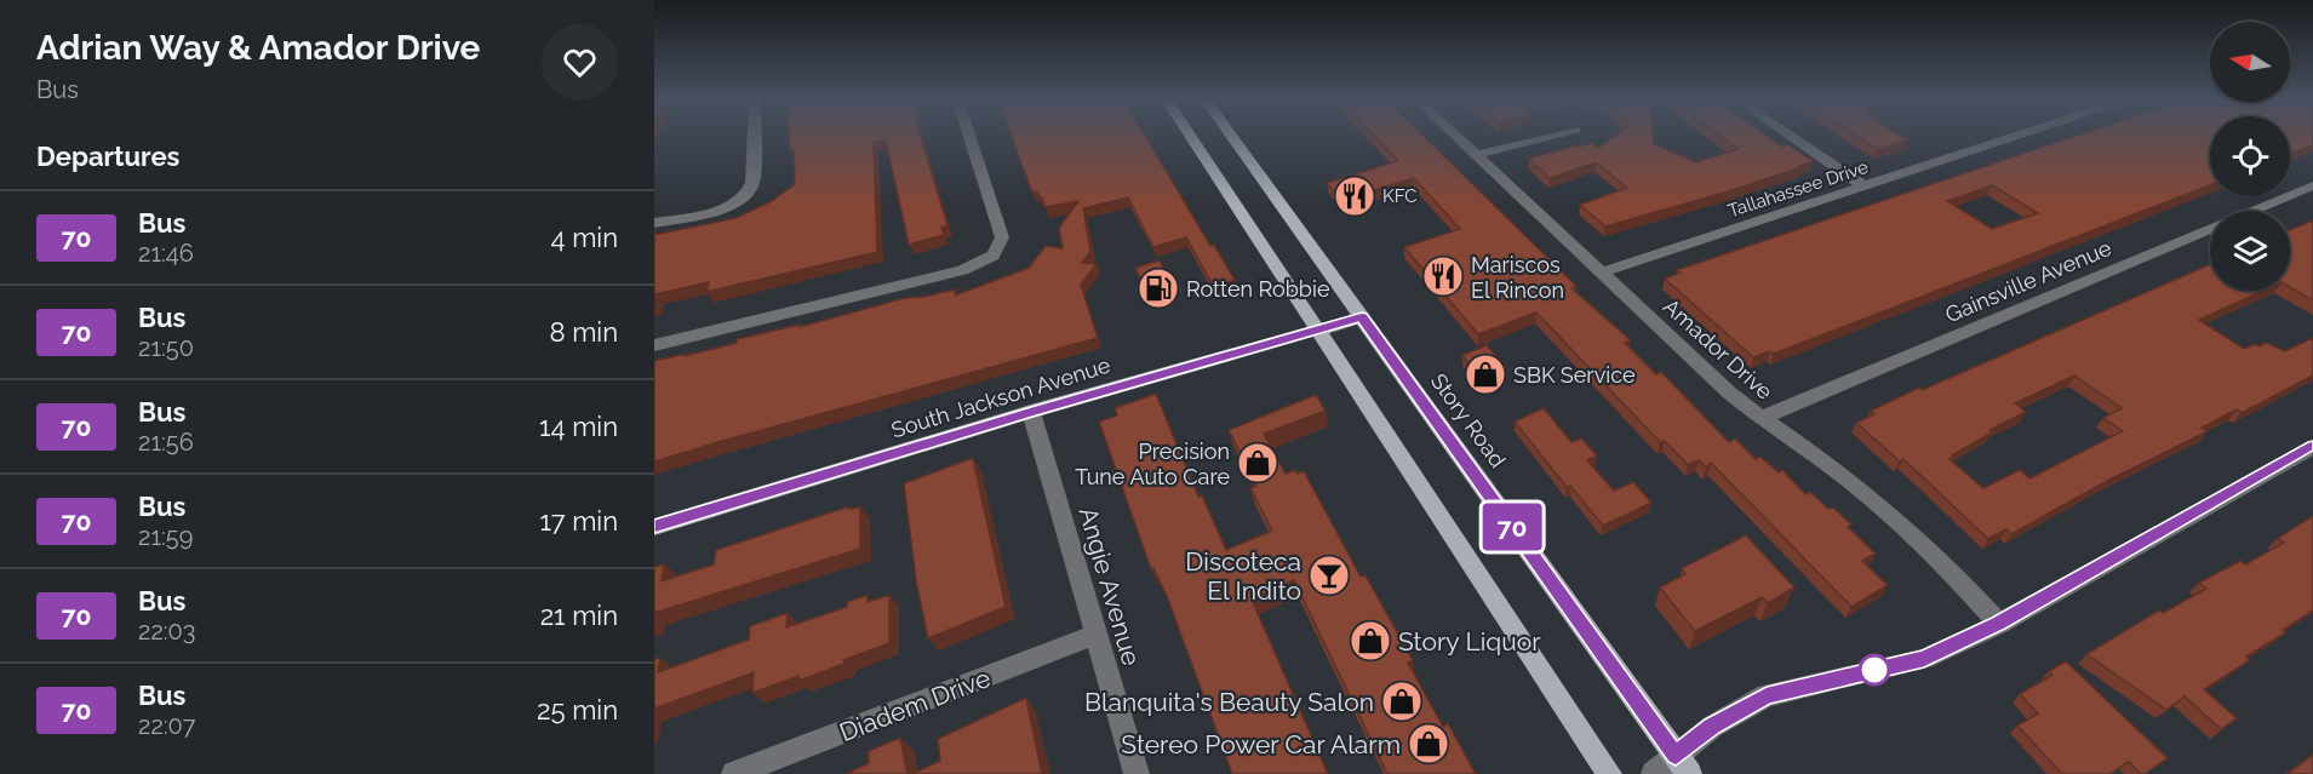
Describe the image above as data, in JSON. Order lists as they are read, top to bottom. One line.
{"streets":{"main road":["South Jackson Avenue","Story Road"],"street":["Tallahassee Drive","Gainsville Avenue","Amador Drive","Angie Avenue","Diadem Drive"]},"crossings":[["Tallahassee Drive","Amador Drive"],["Gainsville Avenue","Amador Drive"],["South Jackson Avenue","Story Road"],["South Jackson Avenue","Angie Avenue"],["Angie Avenue","Diadem Drive"]],"places":{"restaurant":["KFC","Mariscos El Rincon"],"fuel station":["Rotten Robbie"],"shop":["SBK Service","Precision Tune Auto Care","Story Liquor","Blanquita's Beauty Salon","Stereo Power Car Alarm"],"bar":["Discoteca El Indito"]},"lines":["bus line 70"],"north":"left","page":{"heading":[["Adrian Way & Amador Drive","Bus"],"Departures"],"on_map":"70","list":[{"mark":"70","name":"Bus","note":"21:46","value":"4 min"},{"mark":"70","name":"Bus","note":"21:50","value":"8 min"},{"mark":"70","name":"Bus","note":"21:56","value":"14 min"},{"mark":"70","name":"Bus","note":"21:59","value":"17 min"},{"mark":"70","name":"Bus","note":"22:03","value":"21 min"},{"mark":"70","name":"Bus","note":"22:07","value":"25 min"}]}}
